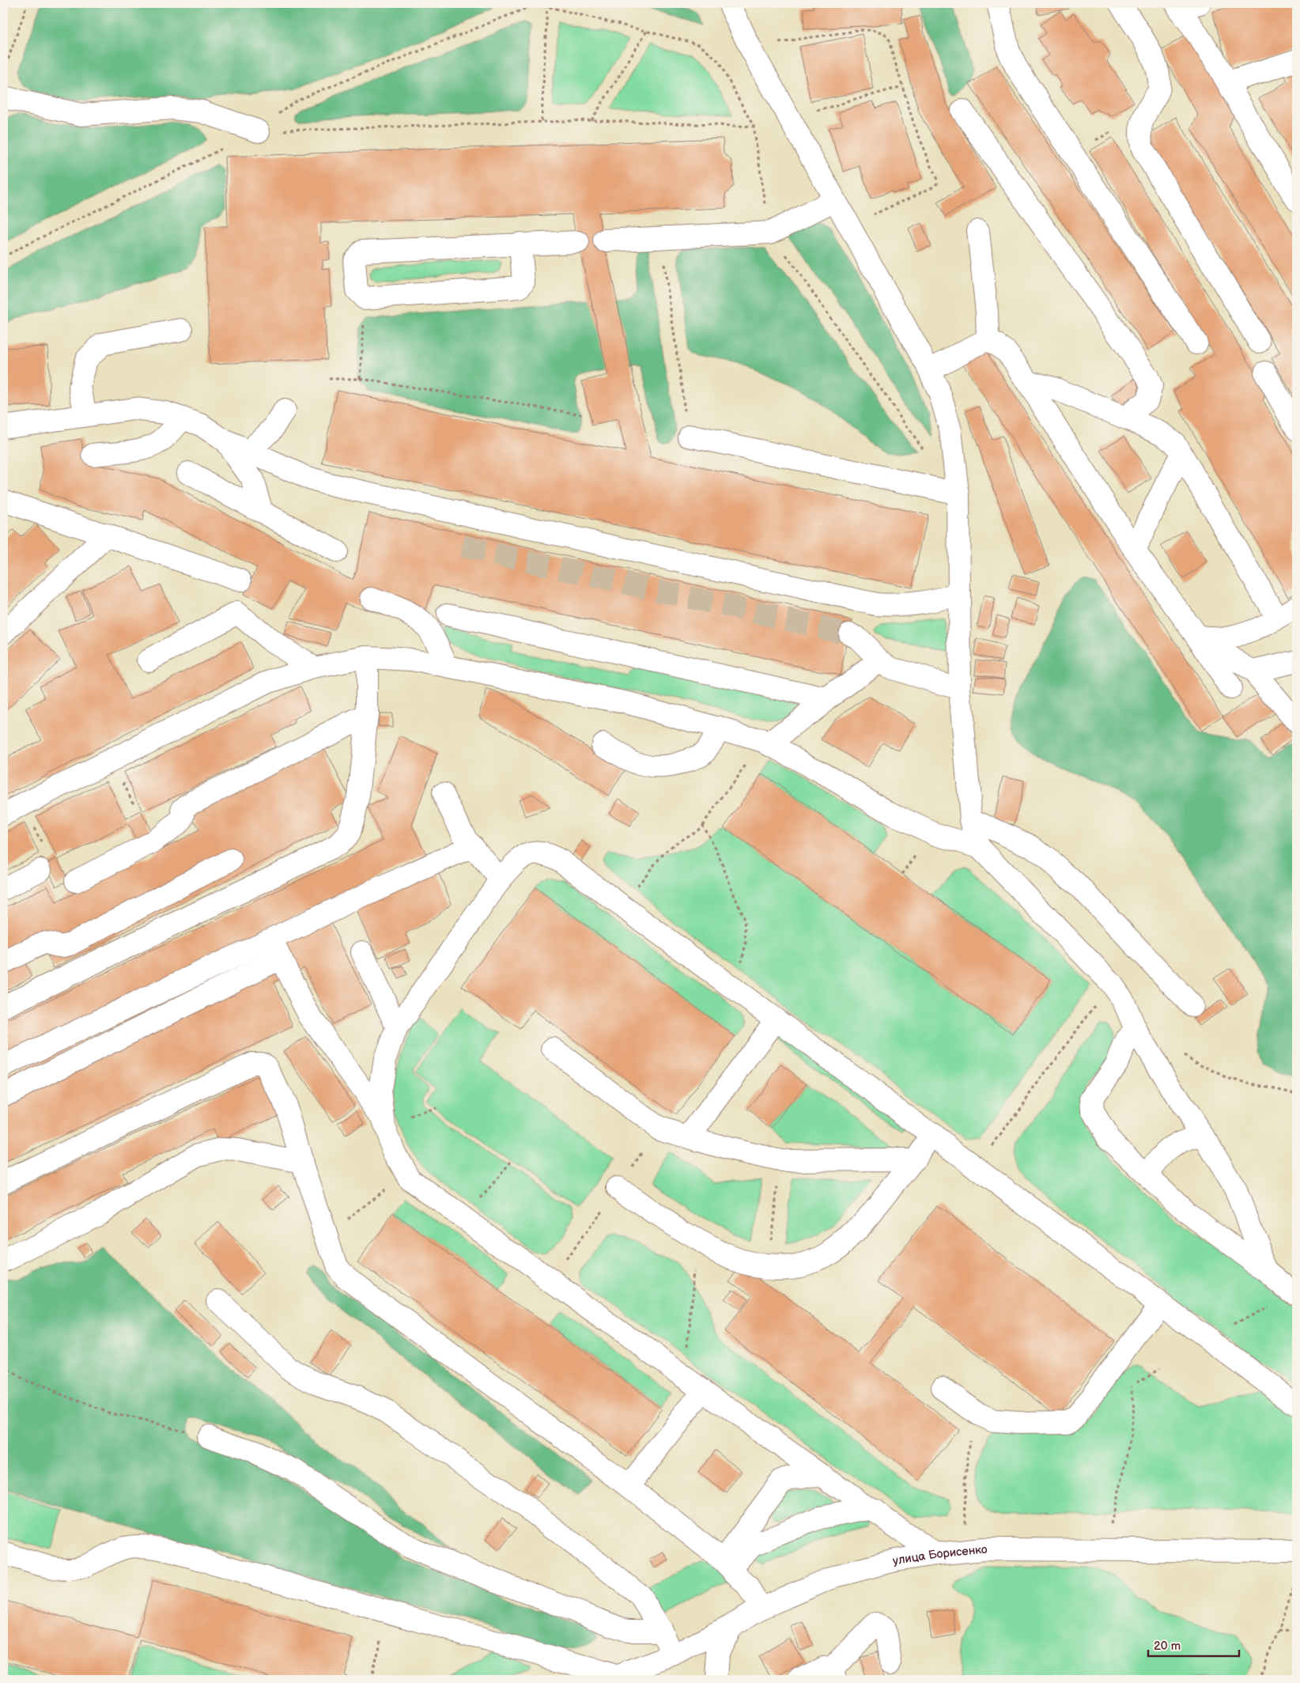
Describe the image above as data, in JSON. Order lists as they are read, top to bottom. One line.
{"streets":{"main road":["улица Борисенко"]},"scale_bar":"20 m"}
